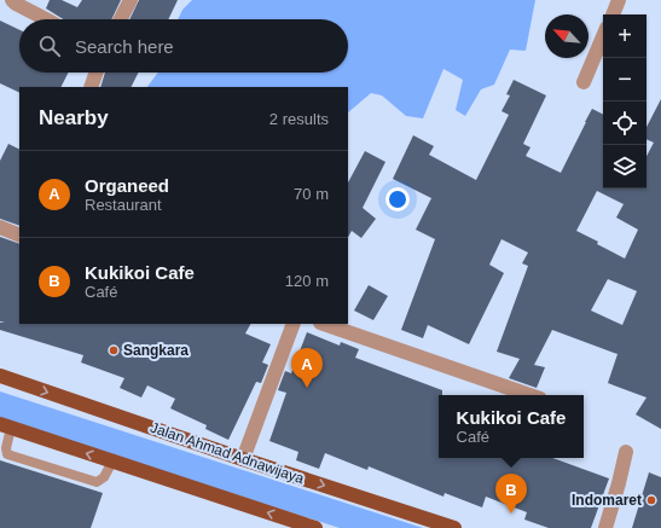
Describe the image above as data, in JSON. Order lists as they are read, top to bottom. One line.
{"streets":{"main road":["Jalan Ahmad Adnawijaya"]},"places":["Sangkara","Indomaret"],"north":"top left","page":{"map_buttons":["+","−"],"search":"Search here","heading":["Nearby","2 results"],"list":[{"mark":"A","name":"Organeed","note":"Restaurant","value":"70 m"},{"mark":"B","name":"Kukikoi Cafe","note":"Café","value":"120 m"}],"pins":["A","B"],"popup":["Kukikoi Cafe","Café"]}}
